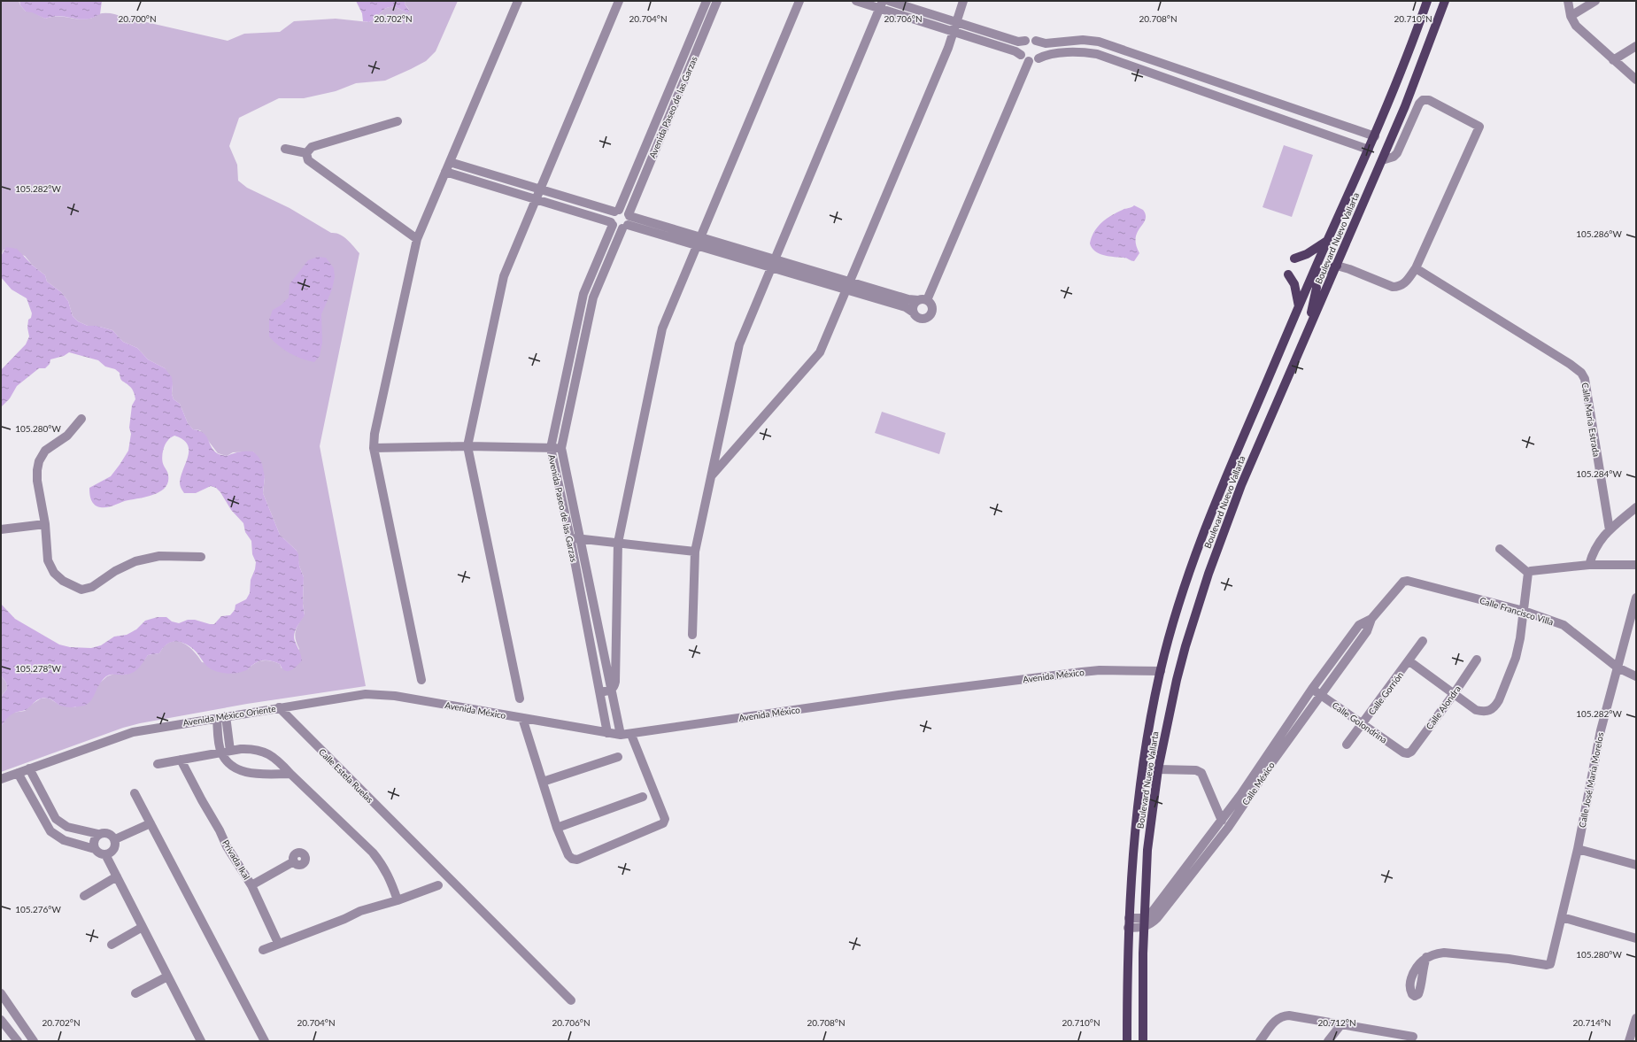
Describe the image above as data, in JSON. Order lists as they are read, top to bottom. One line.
{"streets":{"main road":["Boulevard Nuevo Vallarta"],"street":["Avenida Paseo de las Garzas","Calle María Estrada","Calle Francisco Villa","Avenida México","Calle Gorrión","Calle Alondra","Avenida México Oriente","Calle Golondrina","Calle Estela Ruelas","Calle José María Morelos","Calle México","Privada Ikal"]},"crossings":[["Avenida Paseo de las Garzas","Avenida México"],["Boulevard Nuevo Vallarta","Avenida México"],["Boulevard Nuevo Vallarta","Calle México"],["Calle Francisco Villa","Calle José María Morelos"],["Calle Francisco Villa","Calle México"],["Avenida México","Avenida México Oriente"],["Calle Gorrión","Calle Golondrina"],["Calle Alondra","Calle Golondrina"],["Avenida México Oriente","Calle Estela Ruelas"],["Calle Golondrina","Calle México"]],"coordinates":["20.700°N","20.702°N","20.704°N","20.706°N","20.708°N","20.710°N","105.282°W","105.286°W","105.280°W","105.284°W","105.278°W","105.276°W","20.712°N","20.714°N"]}
